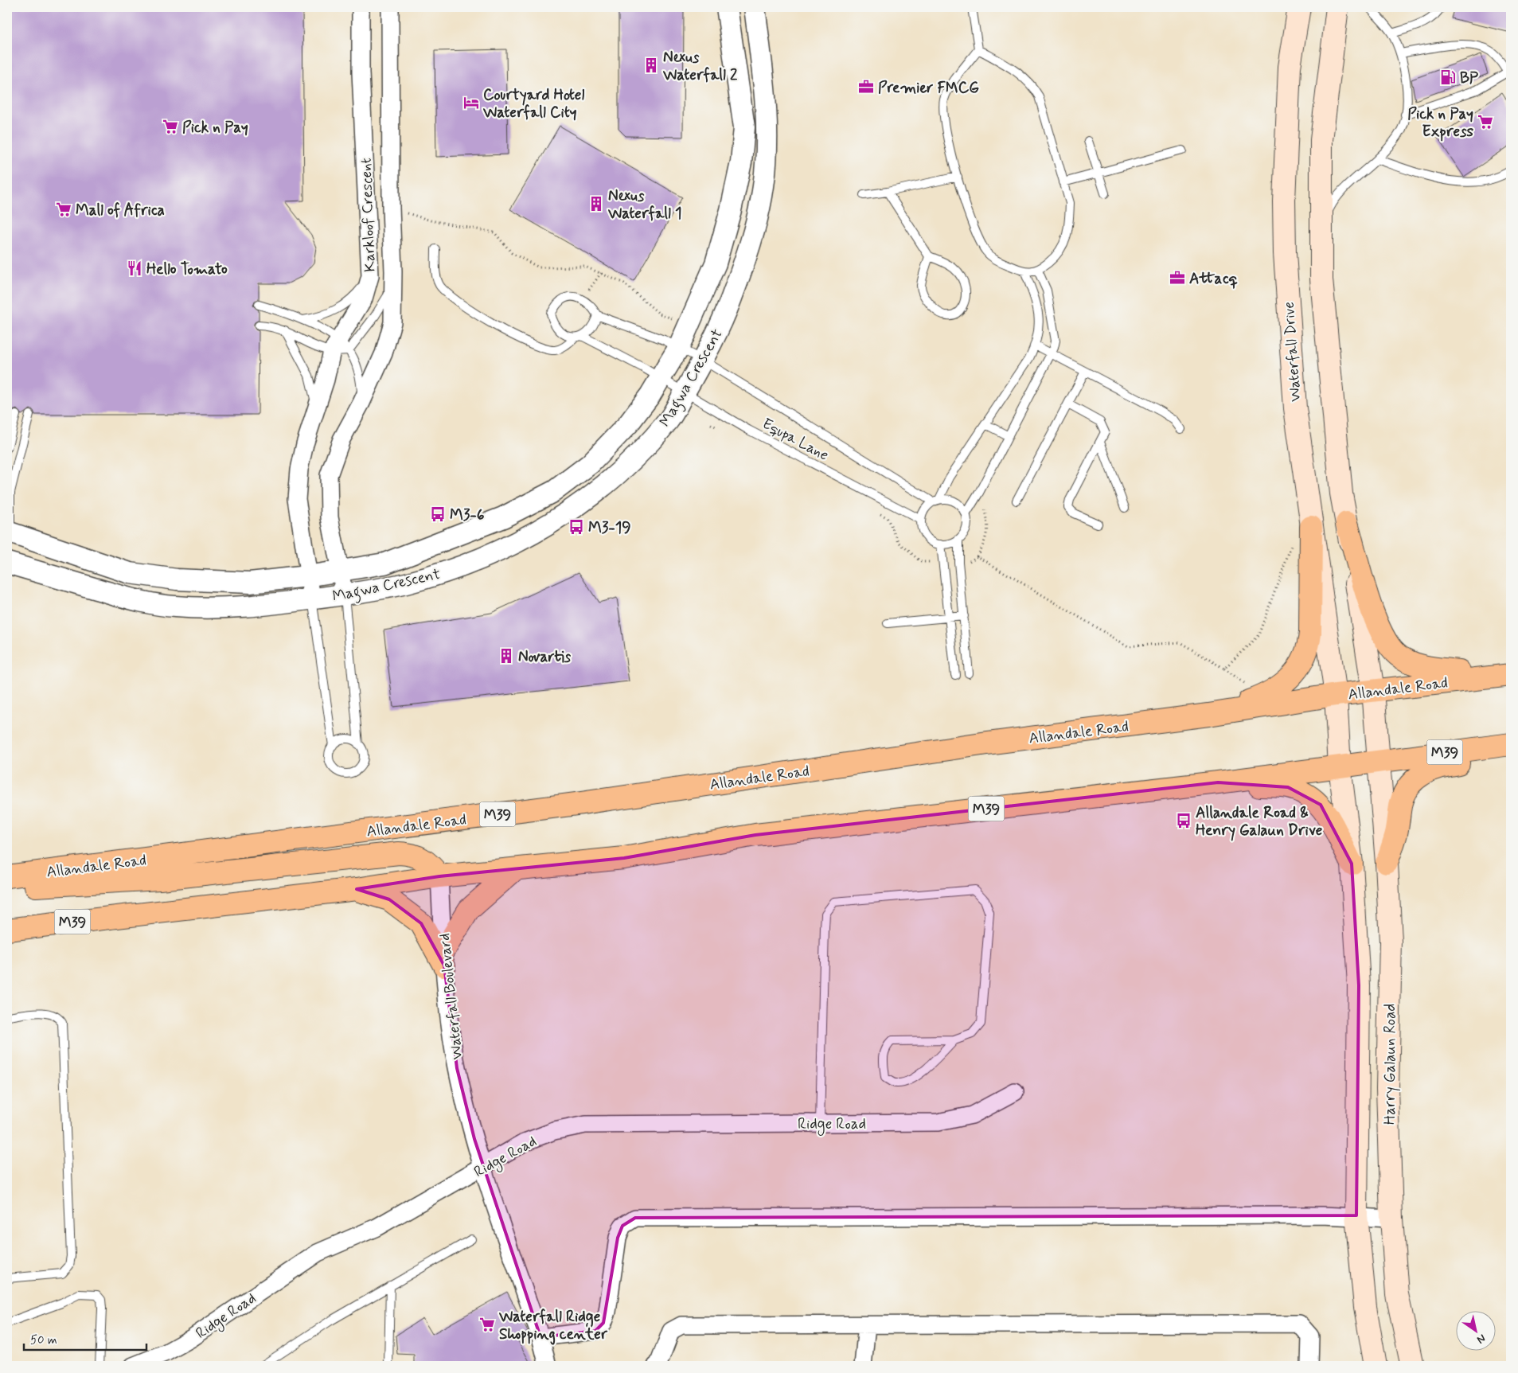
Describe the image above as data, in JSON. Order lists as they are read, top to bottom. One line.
{"streets":{"main road":["Waterfall Drive","Allandale Road","M39","Harry Galaun Road"],"street":["Karkloof Crescent","Magwa Crescent","Waterfall Boulevard","Ridge Road"],"lane":["Equpa Lane"]},"crossings":[["Karkloof Crescent","Magwa Crescent"],["Waterfall Drive","Allandale Road"],["Waterfall Drive","M39"],["Waterfall Drive","Harry Galaun Road"],["Magwa Crescent","Equpa Lane"],["Allandale Road","Harry Galaun Road"],["M39","Waterfall Boulevard"],["M39","Harry Galaun Road"],["Waterfall Boulevard","Ridge Road"]],"places":{"building":["Nexus Waterfall 2","Nexus Waterfall 1","Novartis"],"fuel station":["BP"],"office":["Premier FMCG","Attacq"],"hotel":["Courtyard Hotel Waterfall City"],"supermarket":["Pick n Pay Express","Pick n Pay","Mall of Africa","Waterfall Ridge Shopping center"],"restaurant":["Hello Tomato"],"bus stop":["M3-6","M3-19","Allandale Road & Henry Galaun Drive"]},"scale_bar":"50 m","north":"bottom right"}
